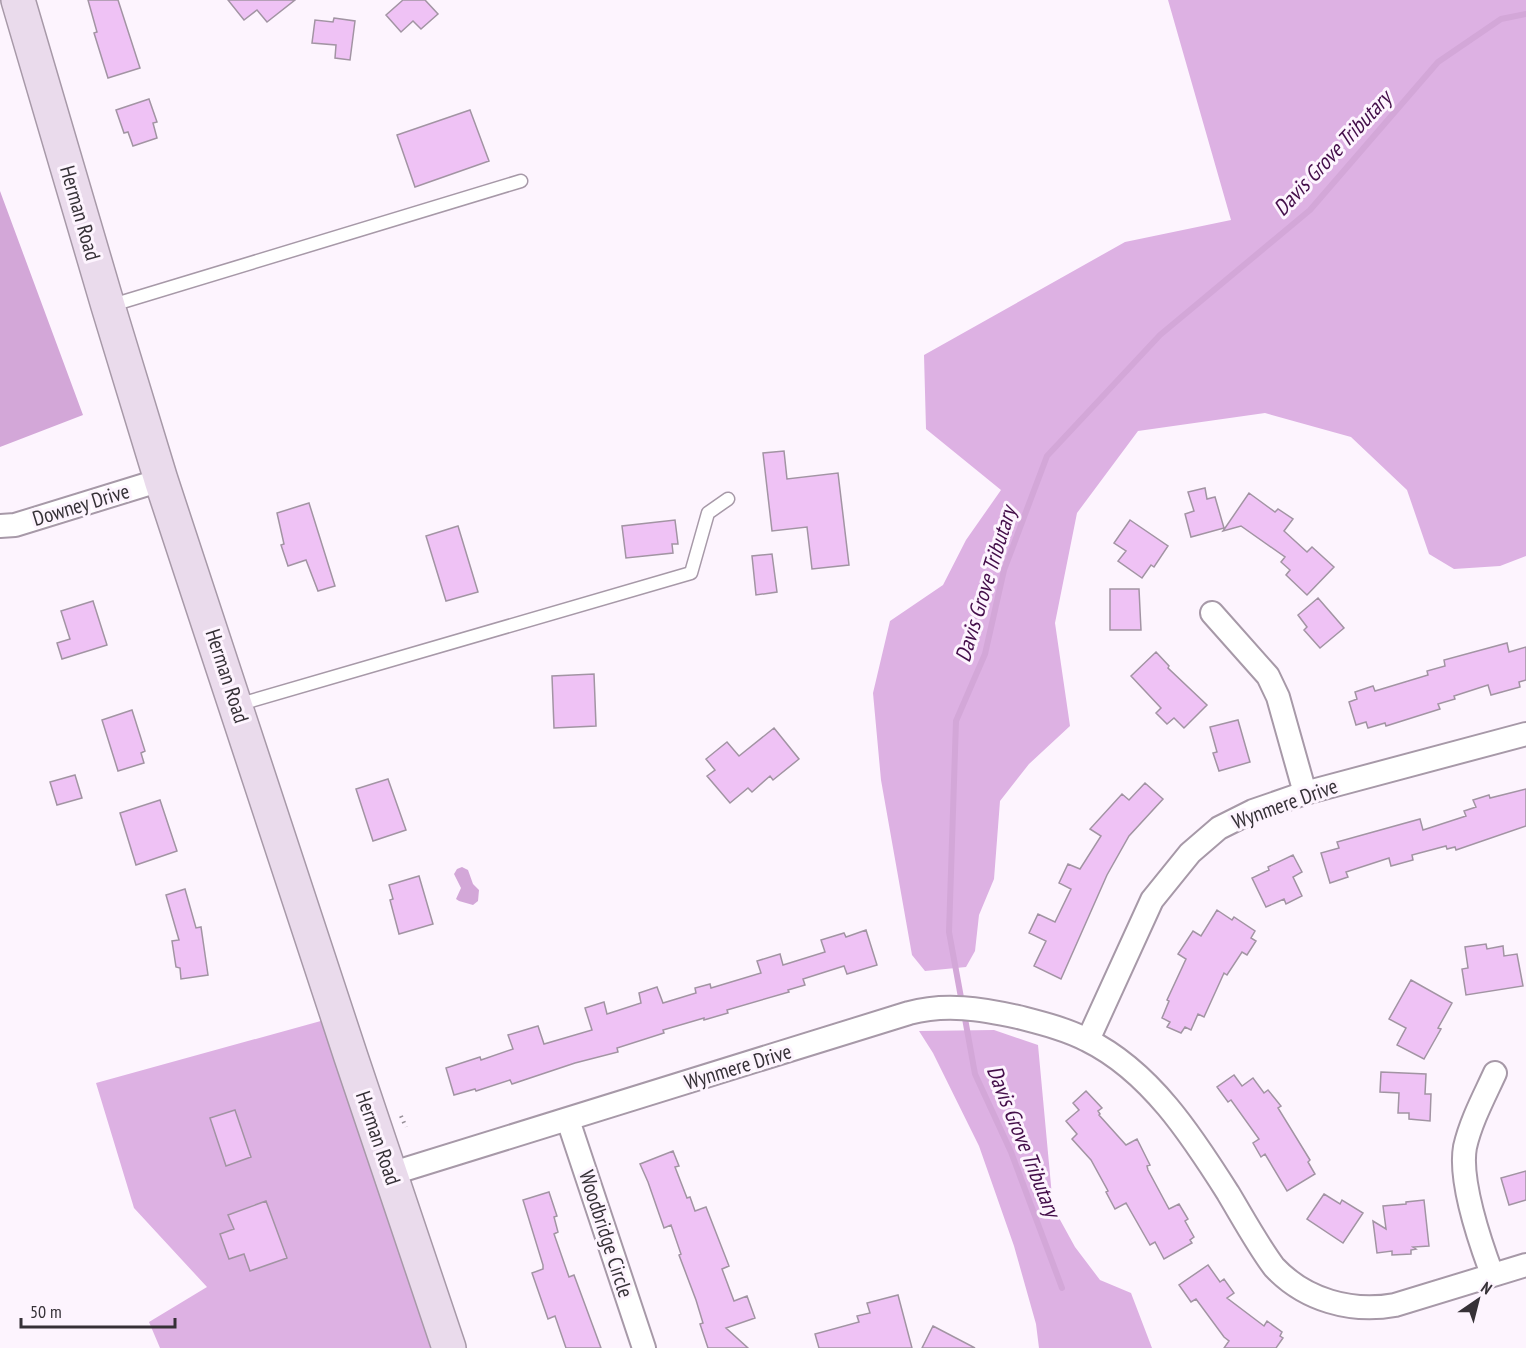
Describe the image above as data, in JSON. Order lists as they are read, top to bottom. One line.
{"streets":{"street":["Herman Road","Downey Drive","Wynmere Drive","Woodbridge Circle"]},"crossings":[["Herman Road","Downey Drive"],["Herman Road","Wynmere Drive"],["Wynmere Drive","Woodbridge Circle"]],"water":["Davis Grove Tributary"],"scale_bar":"50 m","north":"top right"}
